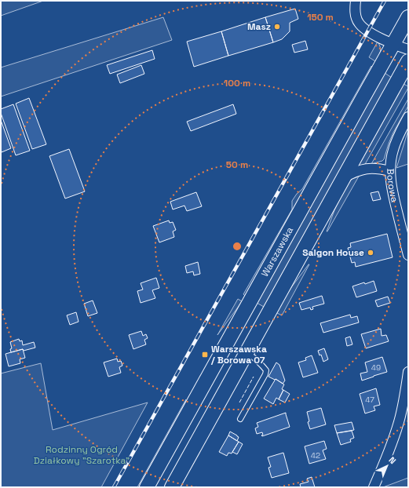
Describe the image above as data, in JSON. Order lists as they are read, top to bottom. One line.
{"streets":{"main road":["Warszawska"],"street":["Borowa"]},"parks":["Rodzinny Ogród Działkowy \"Szarotka\""],"places":{"other":["Masz","Saigon House"],"transit":["Warszawska / Borowa 07"]},"house_numbers":["49","47","42"],"north":"top right","rings":["150 m","100 m","50 m"]}
